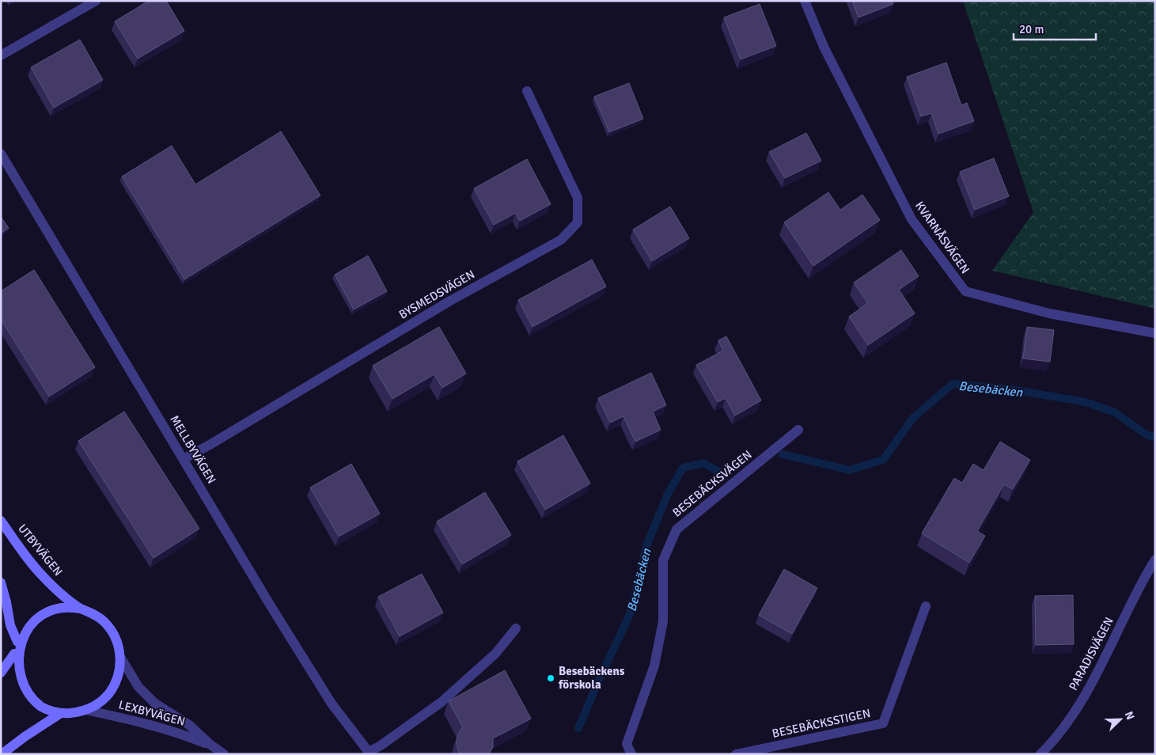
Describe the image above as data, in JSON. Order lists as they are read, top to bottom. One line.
{"streets":{"main road":["UTBYVÄGEN"],"street":["KVARNÅSVÄGEN","BYSMEDSVÄGEN","MELLBYVÄGEN","BESEBÄCKSVÄGEN","PARADISVÄGEN","LEXBYVÄGEN","BESEBÄCKSSTIGEN"]},"crossings":[["BYSMEDSVÄGEN","MELLBYVÄGEN"],["UTBYVÄGEN","LEXBYVÄGEN"]],"water":["Besebäcken"],"places":["Besebäckens förskola"],"scale_bar":"20 m","north":"top right"}
